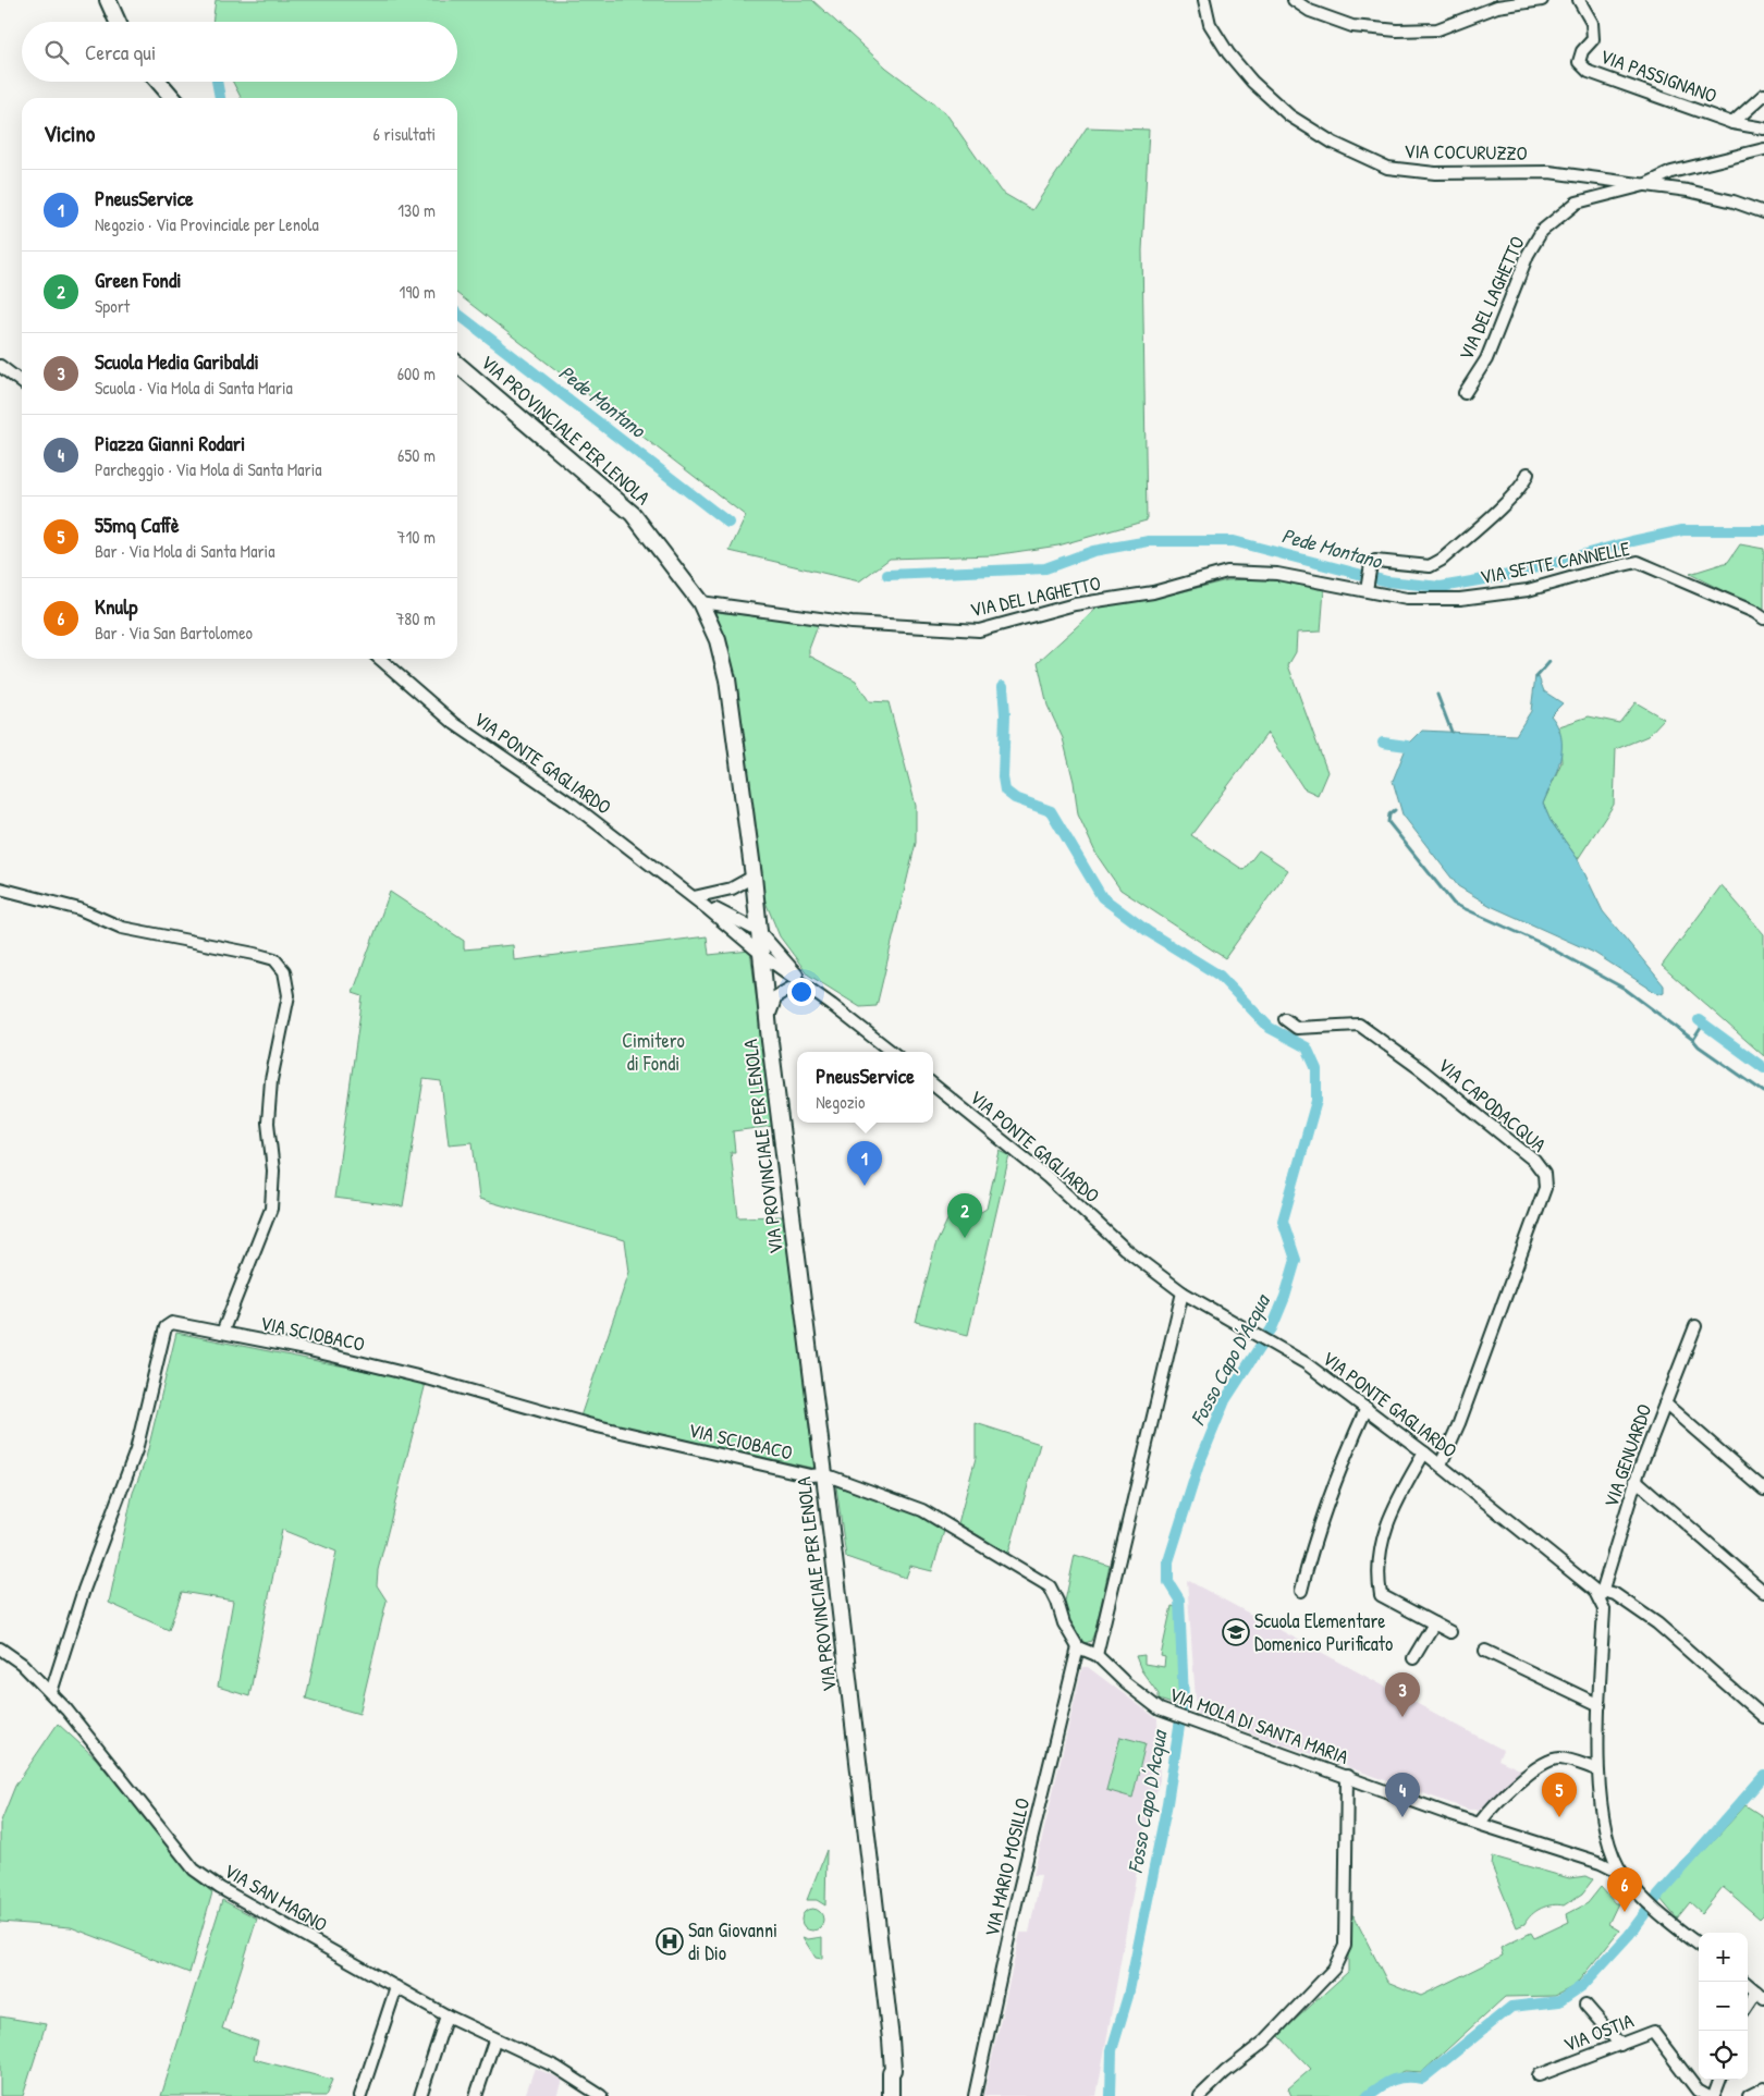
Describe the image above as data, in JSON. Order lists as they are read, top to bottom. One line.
{"streets":{"main road":["VIA PROVINCIALE PER LENOLA"],"street":["VIA PASSIGNANO","VIA COCURUZZO","VIA DEL LAGHETTO","VIA SETTE CANNELLE","VIA PONTE GAGLIARDO","VIA CAPODACQUA","VIA SCIOBACO","VIA GENUARDO","VIA MOLA DI SANTA MARIA","VIA MARIO MOSILLO","VIA SAN MAGNO","VIA OSTIA"]},"crossings":[["VIA COCURUZZO","VIA DEL LAGHETTO"],["VIA DEL LAGHETTO","VIA PROVINCIALE PER LENOLA"],["VIA DEL LAGHETTO","VIA SETTE CANNELLE"],["VIA PROVINCIALE PER LENOLA","VIA PONTE GAGLIARDO"],["VIA PROVINCIALE PER LENOLA","VIA SCIOBACO"],["VIA PONTE GAGLIARDO","VIA CAPODACQUA"],["VIA PONTE GAGLIARDO","VIA GENUARDO"],["VIA SCIOBACO","VIA SAN MAGNO"],["VIA MOLA DI SANTA MARIA","VIA MARIO MOSILLO"]],"water":["Pede Montano","Fosso Capo D'Acqua"],"parks":["Cimitero di Fondi"],"places":{"school or university":["Scuola Elementare Domenico Purificato"],"hospital":["San Giovanni di Dio"]},"page":{"search":"Cerca qui","heading":["Vicino","6 risultati"],"list":[{"mark":"1","name":"PneusService","note":"Negozio · Via Provinciale per Lenola","value":"130 m"},{"mark":"2","name":"Green Fondi","note":"Sport","value":"190 m"},{"mark":"3","name":"Scuola Media Garibaldi","note":"Scuola · Via Mola di Santa Maria","value":"600 m"},{"mark":"4","name":"Piazza Gianni Rodari","note":"Parcheggio · Via Mola di Santa Maria","value":"650 m"},{"mark":"5","name":"55mq Caffè","note":"Bar · Via Mola di Santa Maria","value":"710 m"},{"mark":"6","name":"Knulp","note":"Bar · Via San Bartolomeo","value":"780 m"}],"popup":["PneusService","Negozio"],"pins":["1","2","3","4","5","6"],"map_buttons":["+","−"]}}
